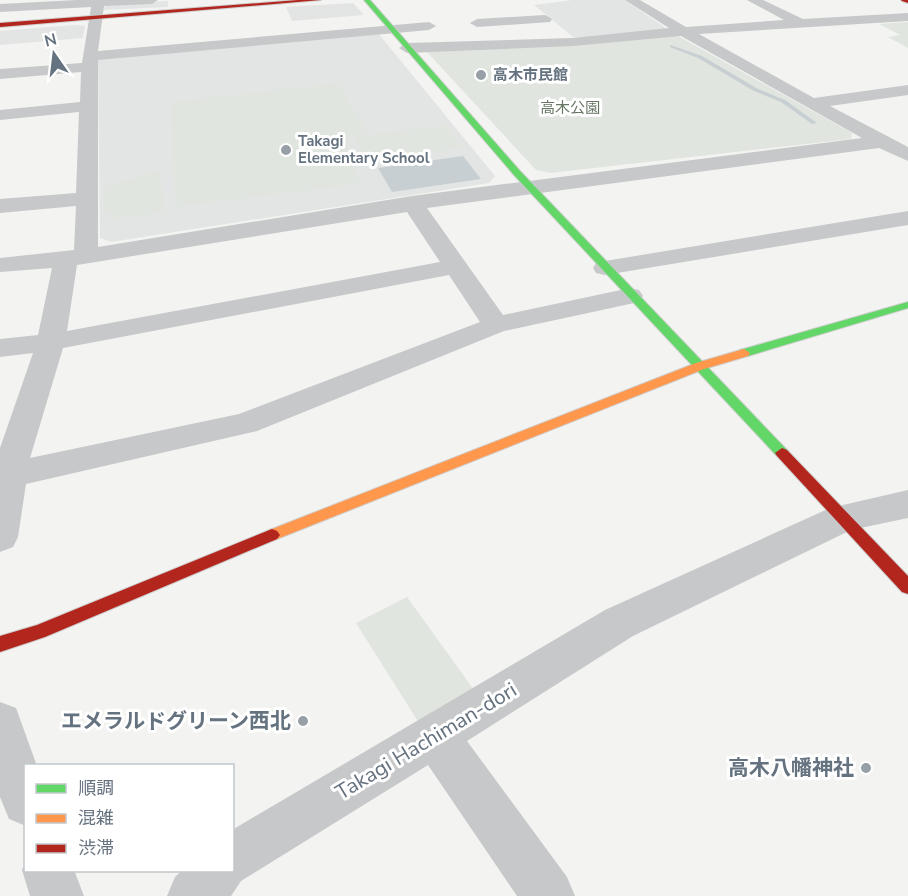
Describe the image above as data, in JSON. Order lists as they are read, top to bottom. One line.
{"streets":{"street":["Takagi Hachiman-dori"]},"parks":["高木公園"],"places":["高木市民館","Takagi Elementary School","エメラルドグリーン西北","高木八幡神社"],"legend":["順調","混雑","渋滞"],"north":"top"}
